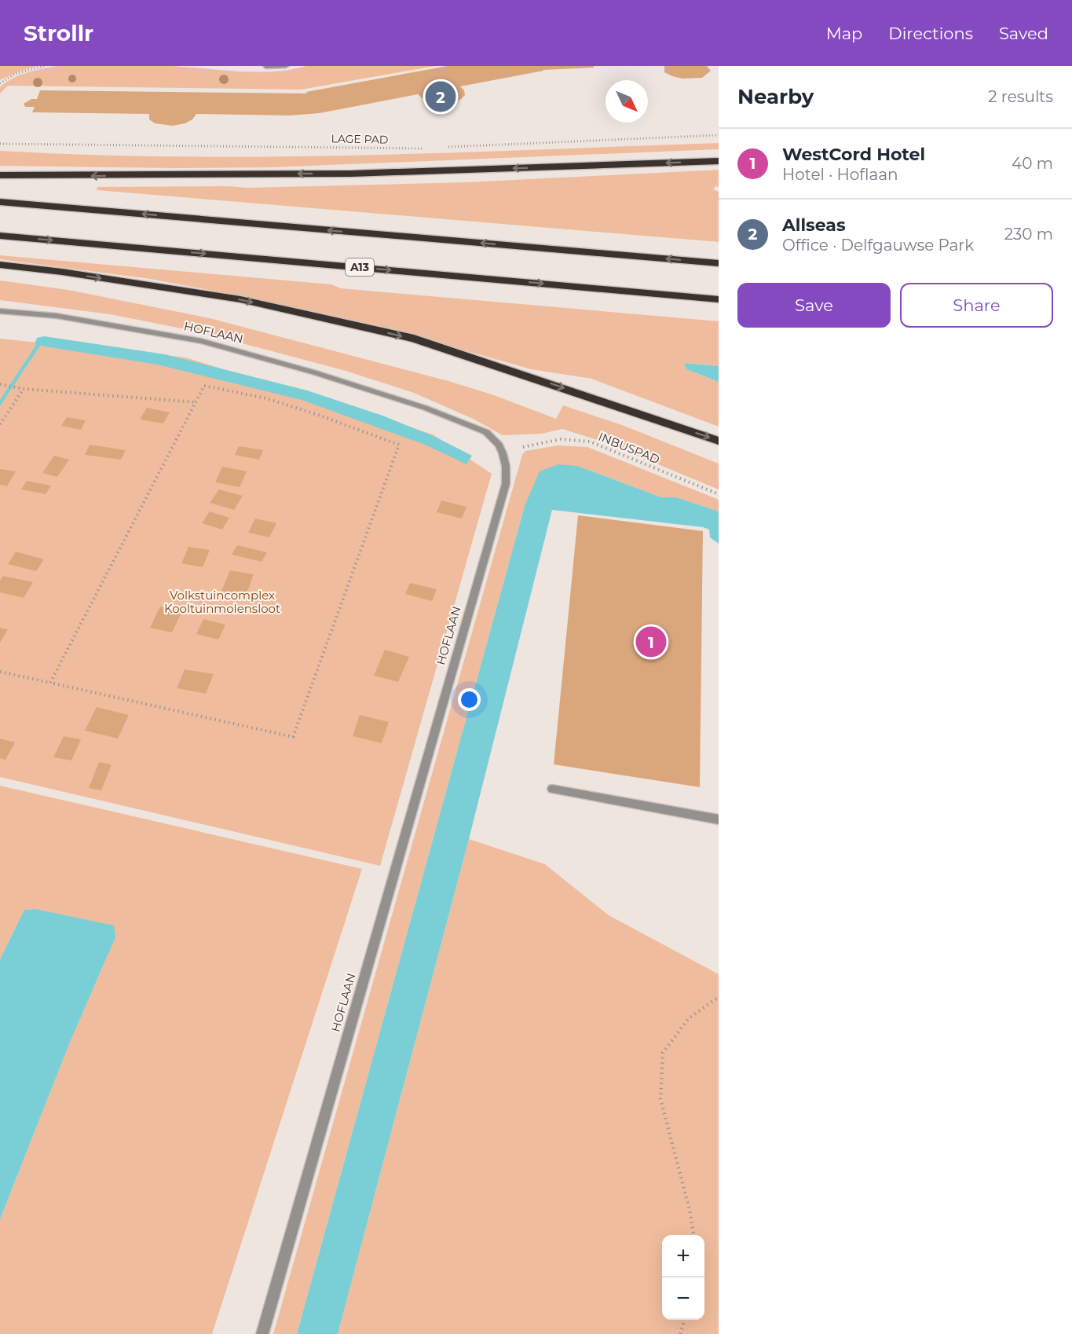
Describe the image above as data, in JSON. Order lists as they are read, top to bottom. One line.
{"streets":{"highway":["A13"],"street":["HOFLAAN"],"path":["LAGE PAD","INBUSPAD"]},"crossings":[["HOFLAAN","INBUSPAD"]],"parks":["Volkstuincomplex Kooltuinmolensloot"],"north":"bottom right","page":{"header":"Strollr","nav":["Map","Directions","Saved"],"heading":["Nearby","2 results"],"pins":["2","1"],"list":[{"mark":"1","name":"WestCord Hotel","note":"Hotel · Hoflaan","value":"40 m"},{"mark":"2","name":"Allseas","note":"Office · Delfgauwse Park","value":"230 m"}],"buttons":["Save","Share"],"map_buttons":["+","−"]}}
